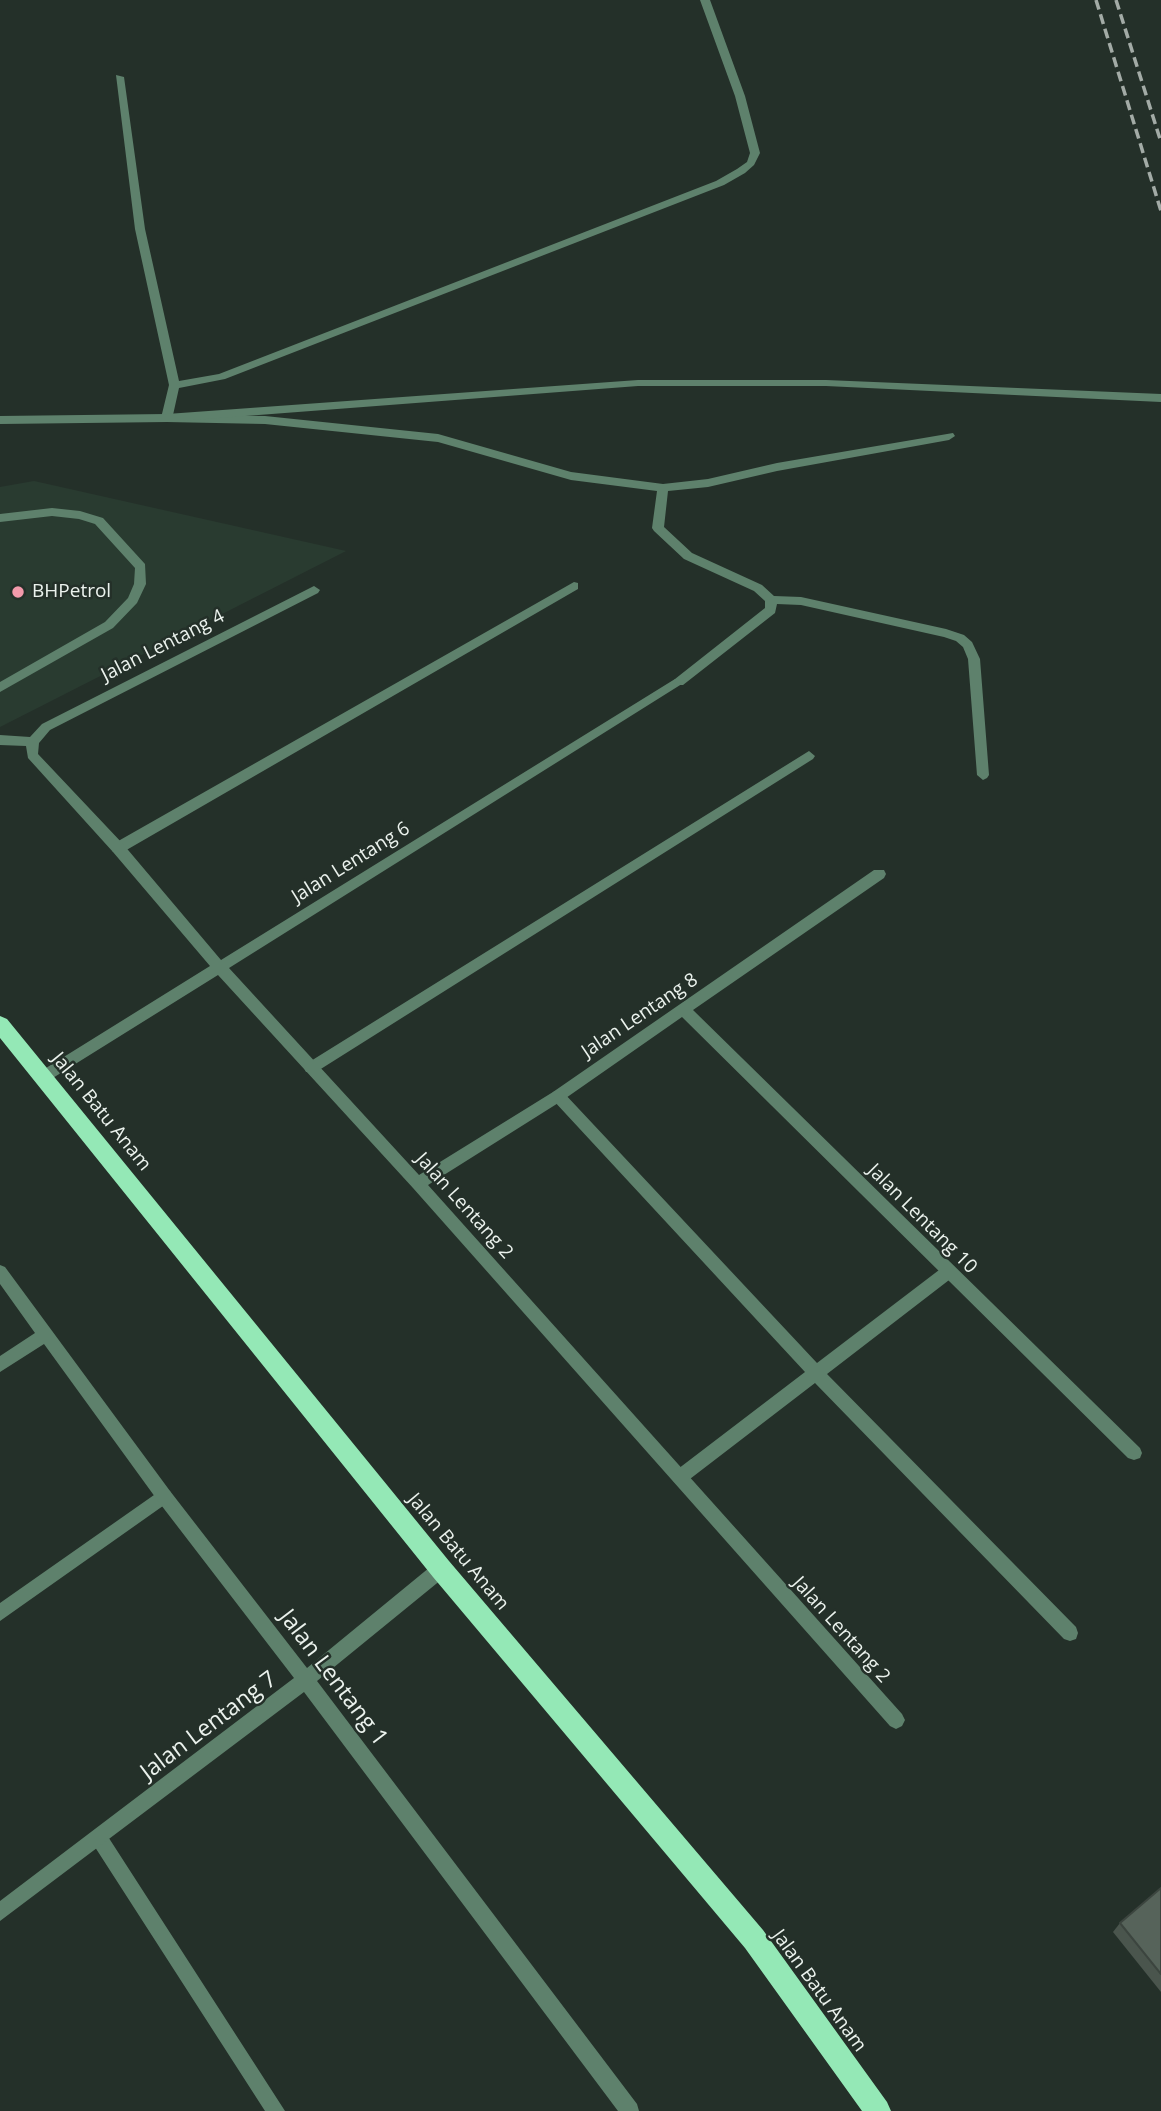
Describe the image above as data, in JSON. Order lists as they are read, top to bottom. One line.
{"streets":{"highway":["Jalan Batu Anam"],"street":["Jalan Lentang 4","Jalan Lentang 6","Jalan Lentang 8","Jalan Lentang 2","Jalan Lentang 10","Jalan Lentang 1","Jalan Lentang 7"]},"crossings":[["Jalan Lentang 4","Jalan Lentang 2"],["Jalan Lentang 6","Jalan Batu Anam"],["Jalan Lentang 6","Jalan Lentang 2"],["Jalan Lentang 8","Jalan Lentang 2"],["Jalan Lentang 8","Jalan Lentang 10"],["Jalan Batu Anam","Jalan Lentang 7"],["Jalan Lentang 1","Jalan Lentang 7"]],"places":["BHPetrol"]}
